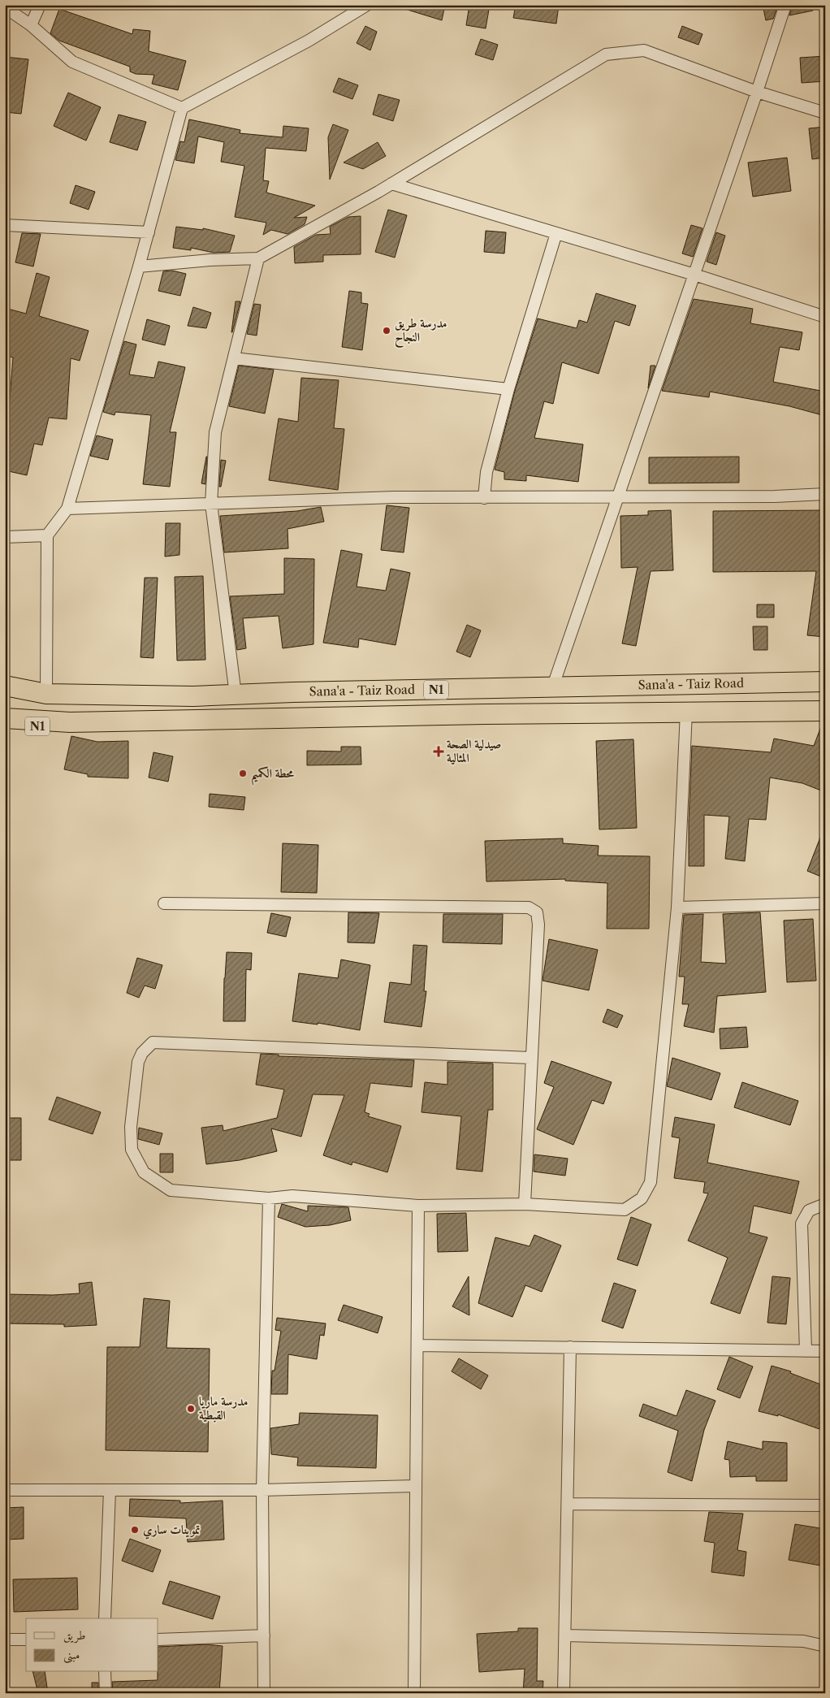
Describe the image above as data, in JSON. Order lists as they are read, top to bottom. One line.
{"streets":{"highway":["Sana'a - Taiz Road","N1"]},"places":{"other":["مدرسة طريق النجاح","محطة الكميم","مدرسة ماريا القبطية","تموينات ساري"],"health":["صيدلية الصحة المثالية"]},"legend":["طريق","مبنى"]}
